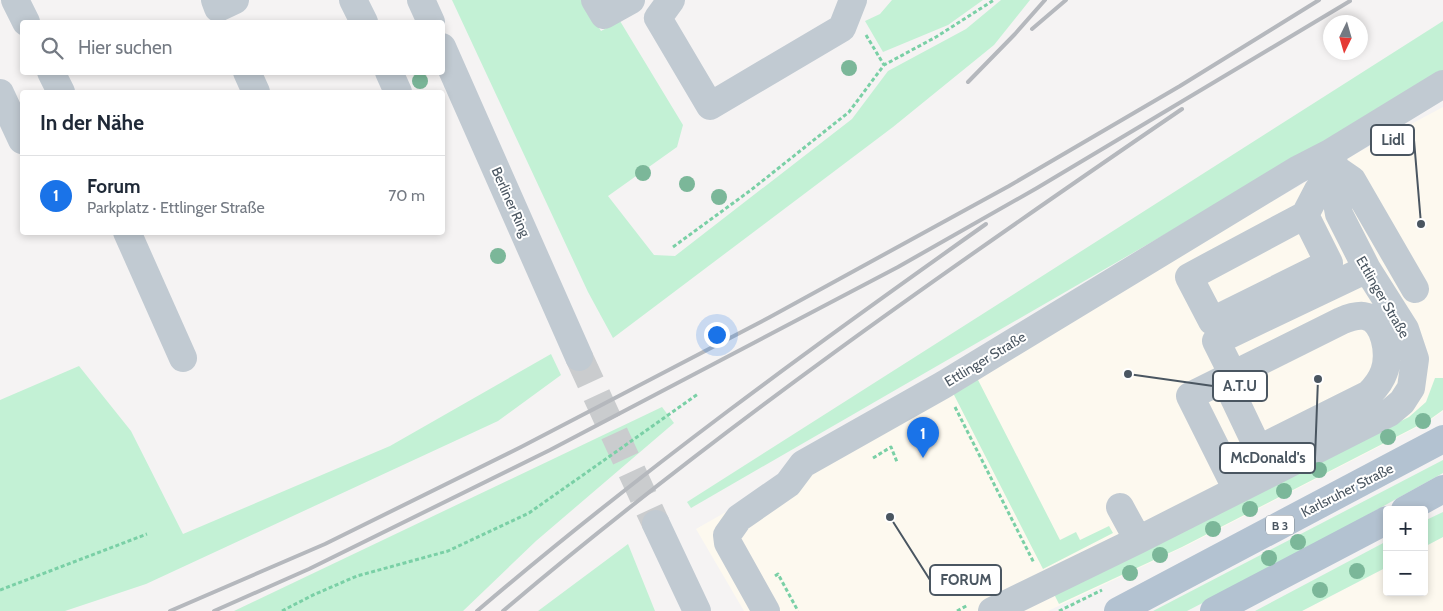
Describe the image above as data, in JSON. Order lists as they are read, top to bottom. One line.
{"streets":{"main road":["Karlsruher Straße","B 3"],"street":["Berliner Ring","Ettlinger Straße"]},"places":["Lidl","A.T.U","McDonald's","FORUM"],"north":"bottom","page":{"search":"Hier suchen","heading":"In der Nähe","list":[{"mark":"1","name":"Forum","note":"Parkplatz · Ettlinger Straße","value":"70 m"}],"pins":"1","map_buttons":["+","−"]}}
